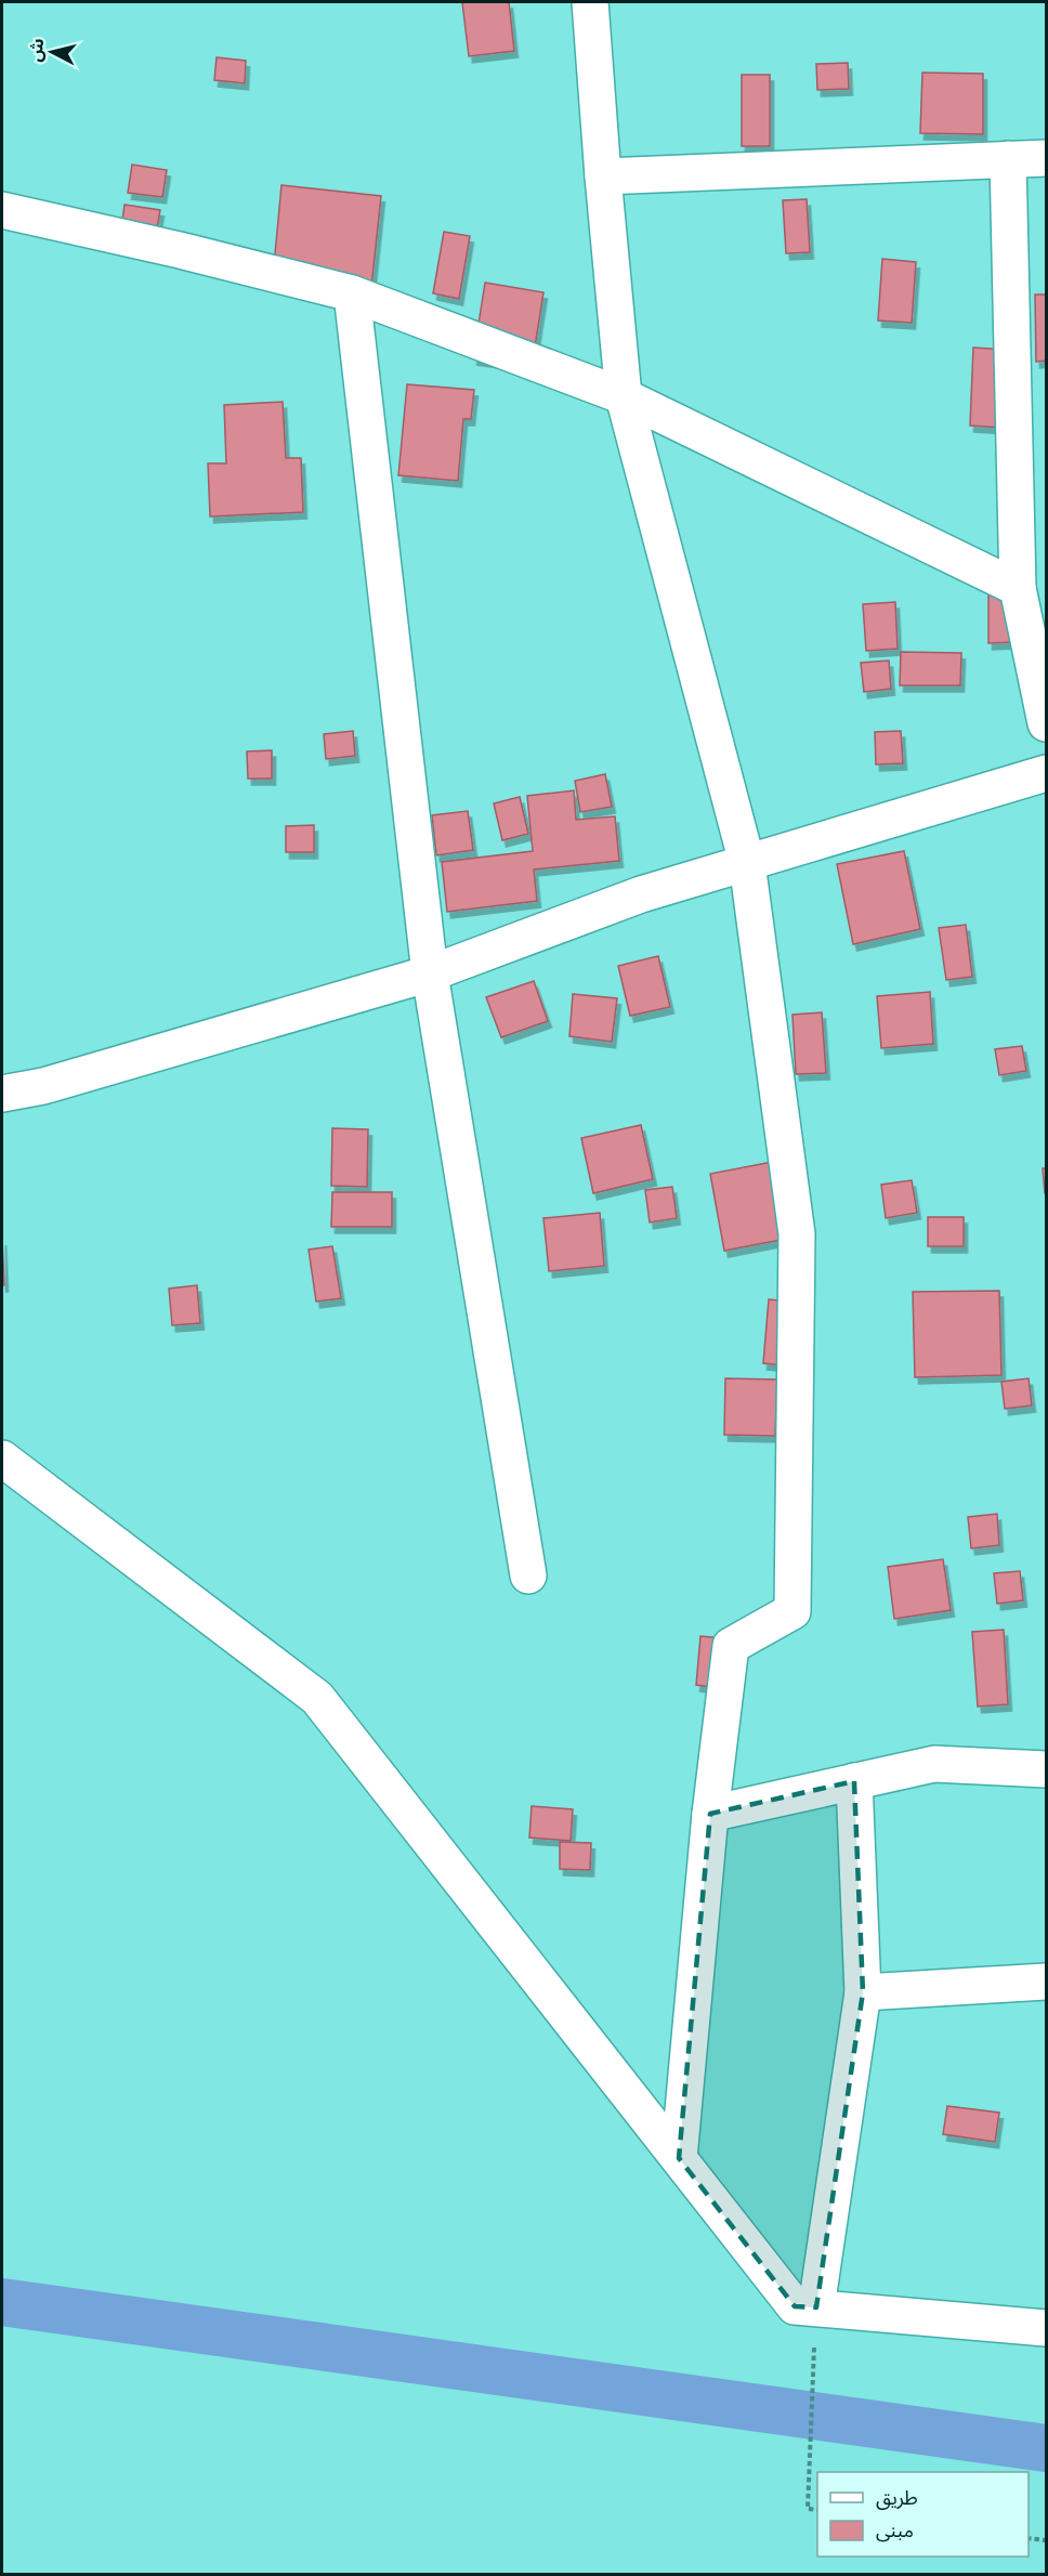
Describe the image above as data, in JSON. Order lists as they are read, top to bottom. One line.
{"legend":["طريق","مبنى"],"north":"left"}
